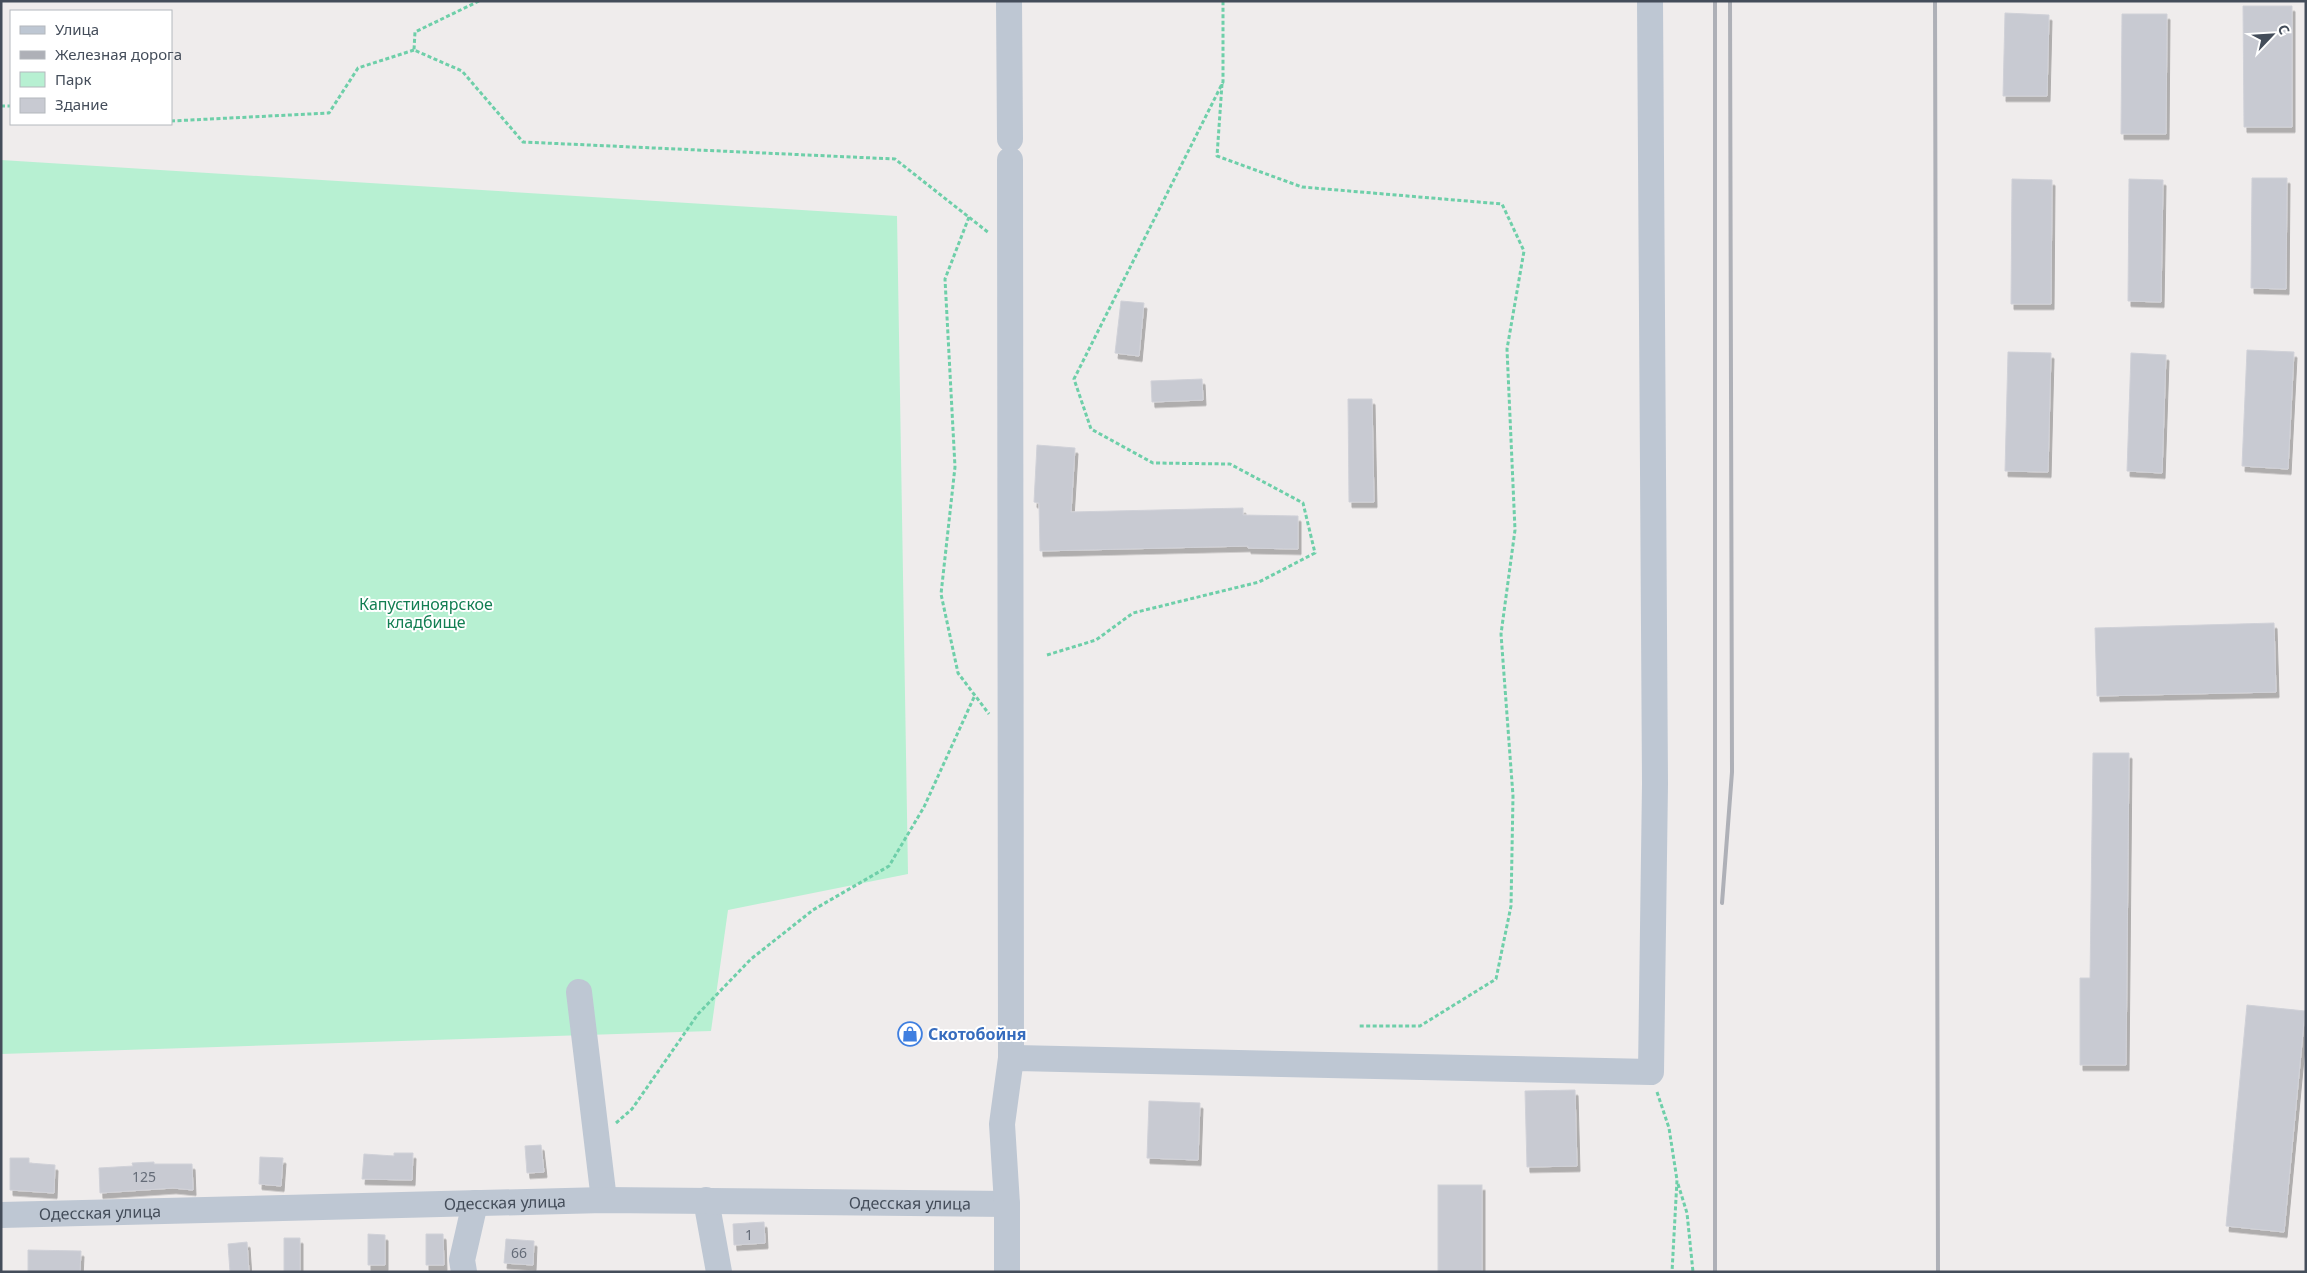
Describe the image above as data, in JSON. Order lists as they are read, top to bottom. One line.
{"streets":{"street":["Одесская улица"]},"parks":["Капустиноярское кладбище"],"places":{"shop":["Скотобойня"]},"house_numbers":["125","1","66"],"legend":["Улица","Железная дорога","Парк","Здание"],"north":"top right"}
